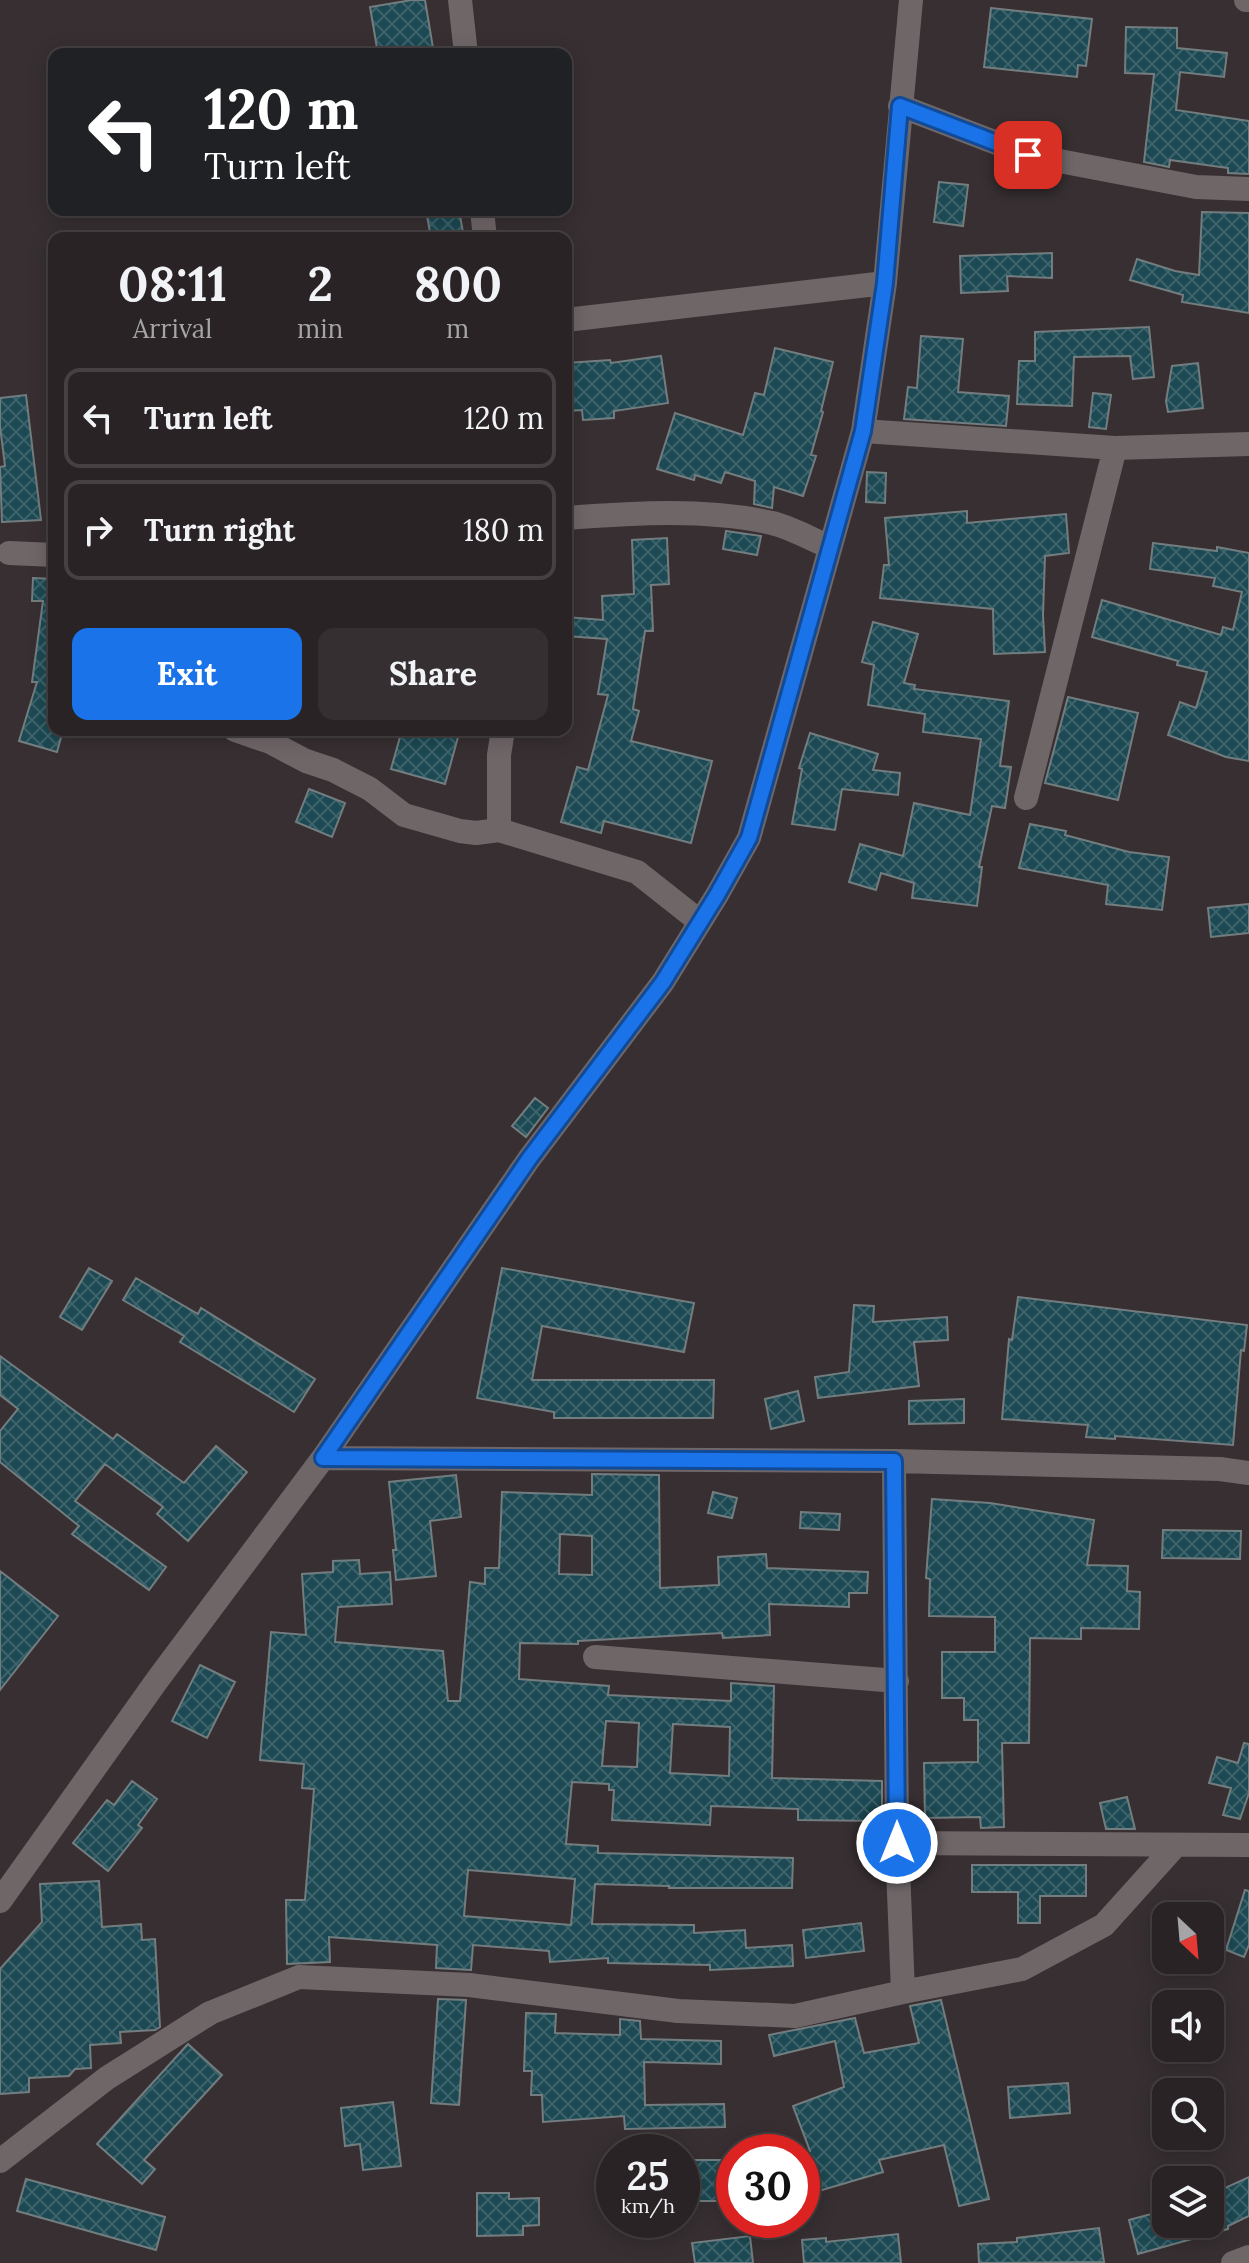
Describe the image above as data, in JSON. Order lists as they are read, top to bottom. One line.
{"north":"bottom right","page":{"turn":["120 m","Turn left"],"eta":["08:11","Arrival","2","min","800","m"],"list":[{"name":"Turn left","value":"120 m"},{"name":"Turn right","value":"180 m"}],"buttons":["Exit","Share"],"speed":"25 km/h","limit":"30"}}
